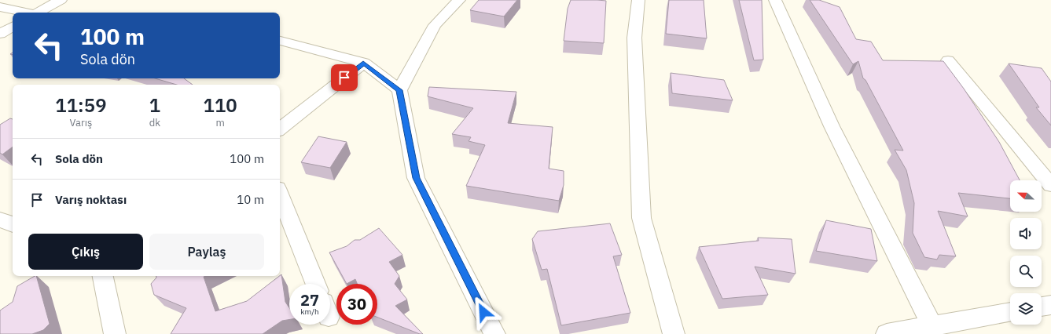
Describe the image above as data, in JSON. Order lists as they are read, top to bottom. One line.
{"north":"left","page":{"turn":["100 m","Sola dön"],"eta":["11:59","Varış","1","dk","110","m"],"list":[{"name":"Sola dön","value":"100 m"},{"name":"Varış noktası","value":"10 m"}],"buttons":["Çıkış","Paylaş"],"speed":"27 km/h","limit":"30"}}
